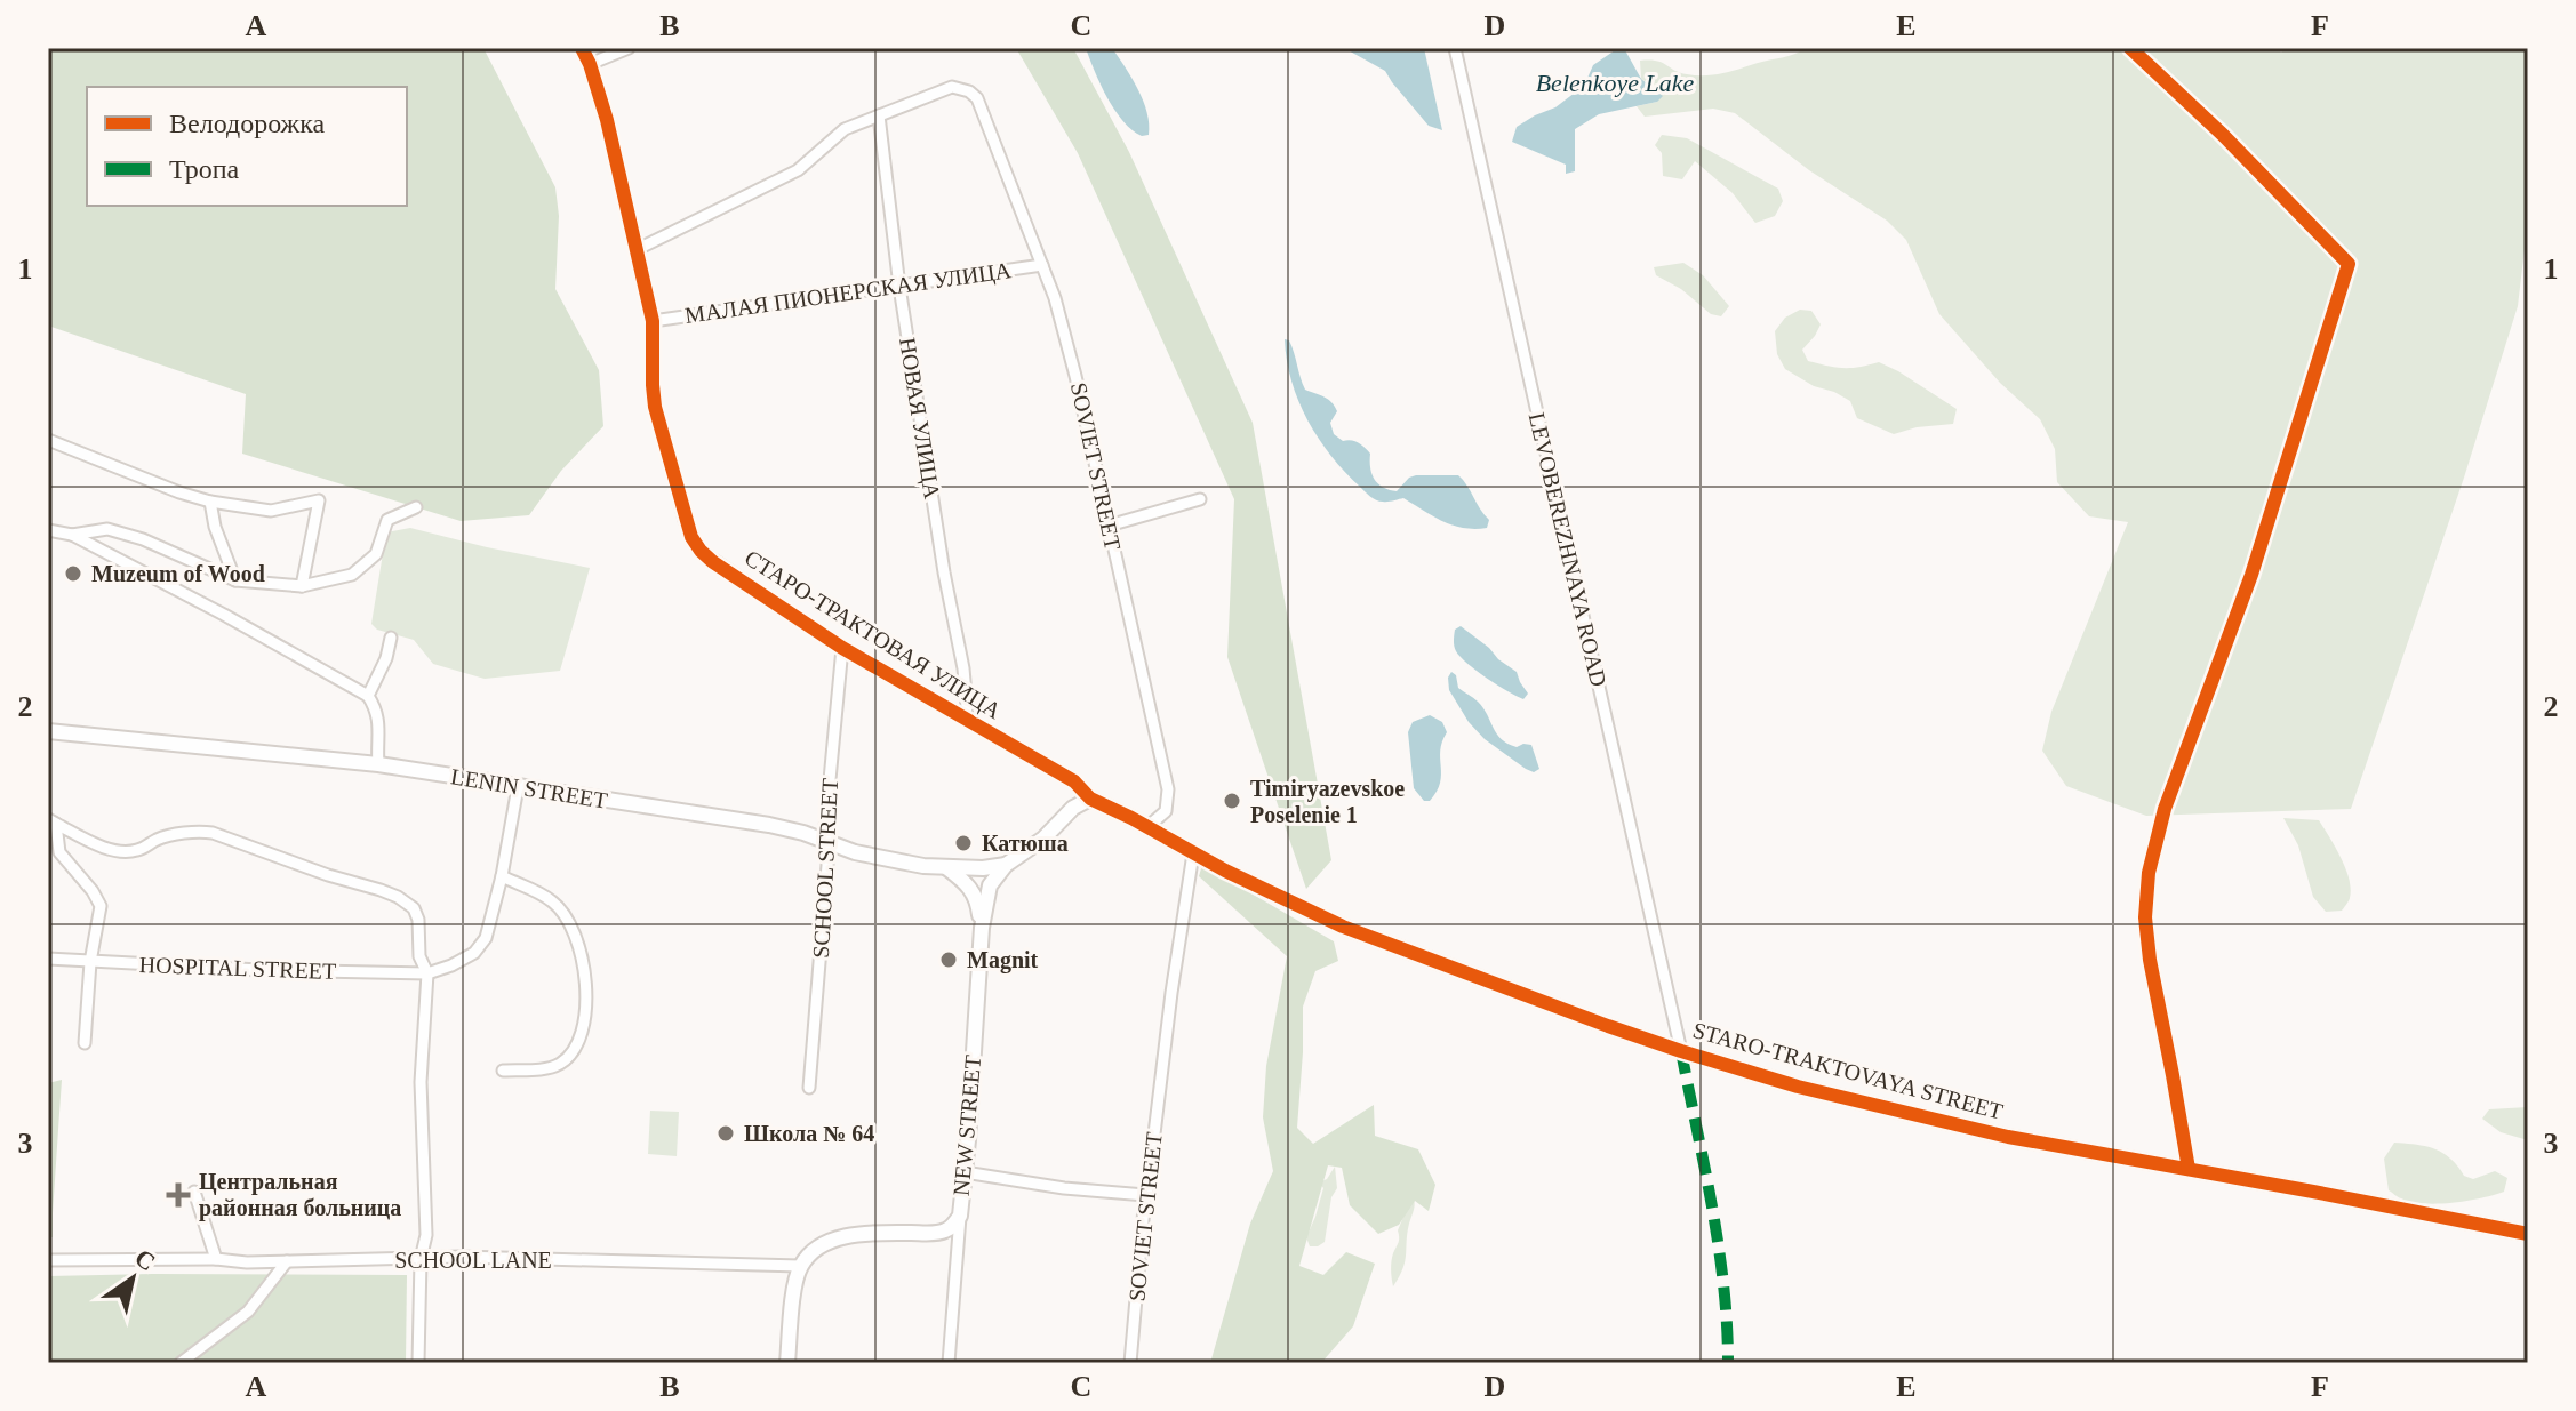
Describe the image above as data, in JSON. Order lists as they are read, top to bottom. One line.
{"streets":{"street":["МАЛАЯ ПИОНЕРСКАЯ УЛИЦА","НОВАЯ УЛИЦА","SOVIET STREET","LEVOBEREZHNAYA ROAD","СТАРО-ТРАКТОВАЯ УЛИЦА","LENIN STREET","SCHOOL STREET","HOSPITAL STREET","STARO-TRAKTOVAYA STREET","NEW STREET","SCHOOL LANE"]},"crossings":[["МАЛАЯ ПИОНЕРСКАЯ УЛИЦА","НОВАЯ УЛИЦА"],["МАЛАЯ ПИОНЕРСКАЯ УЛИЦА","SOVIET STREET"],["МАЛАЯ ПИОНЕРСКАЯ УЛИЦА","СТАРО-ТРАКТОВАЯ УЛИЦА"],["НОВАЯ УЛИЦА","SOVIET STREET"],["НОВАЯ УЛИЦА","СТАРО-ТРАКТОВАЯ УЛИЦА"],["SOVIET STREET","STARO-TRAKTOVAYA STREET"],["LEVOBEREZHNAYA ROAD","STARO-TRAKTOVAYA STREET"],["СТАРО-ТРАКТОВАЯ УЛИЦА","SCHOOL STREET"],["СТАРО-ТРАКТОВАЯ УЛИЦА","STARO-TRAKTOVAYA STREET"],["LENIN STREET","SCHOOL STREET"],["LENIN STREET","NEW STREET"],["NEW STREET","SCHOOL LANE"]],"water":["Belenkoye Lake"],"places":{"other":["Muzeum of Wood","Timiryazevskoe Poselenie 1","Катюша","Magnit","Школа № 64"],"health":["Центральная районная больница"]},"legend":["Велодорожка","Тропа"],"north":"top right","grid":{"columns":["A","B","C","D","E","F"],"rows":["1","2","3"]}}
